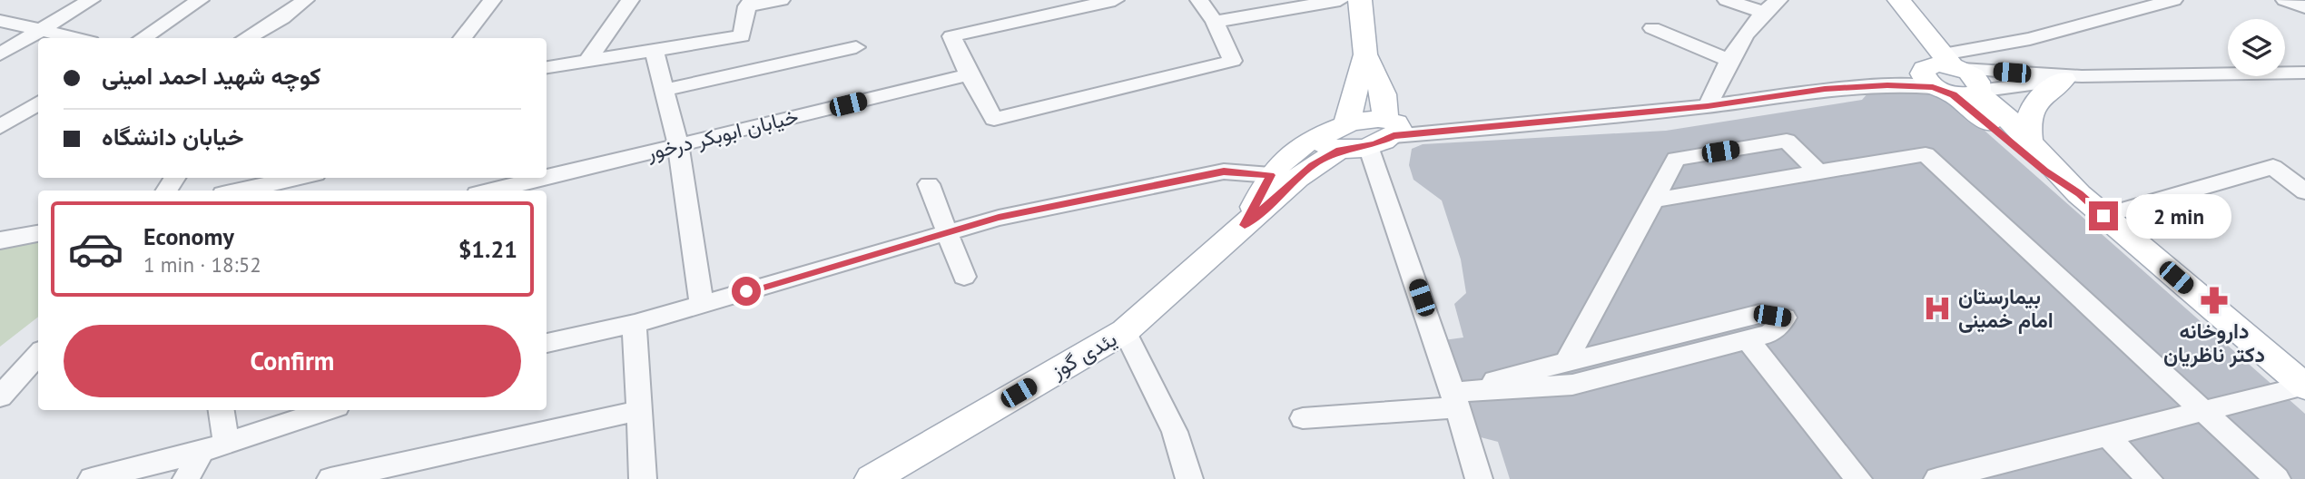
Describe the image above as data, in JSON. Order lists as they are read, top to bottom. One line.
{"streets":{"main road":["یئدی گوز"],"street":["خیابان ابوبکر درخور"]},"places":{"pharmacy":["داروخانه دکتر ناظریان"],"hospital":["بیمارستان امام خمینی"]},"page":{"banner":["کوچه شهید احمد امینی","خیابان دانشگاه"],"bubble":"2 min","list":[{"name":"Economy","note":"1 min · 18:52","value":"$1.21"}],"buttons":"Confirm"}}
